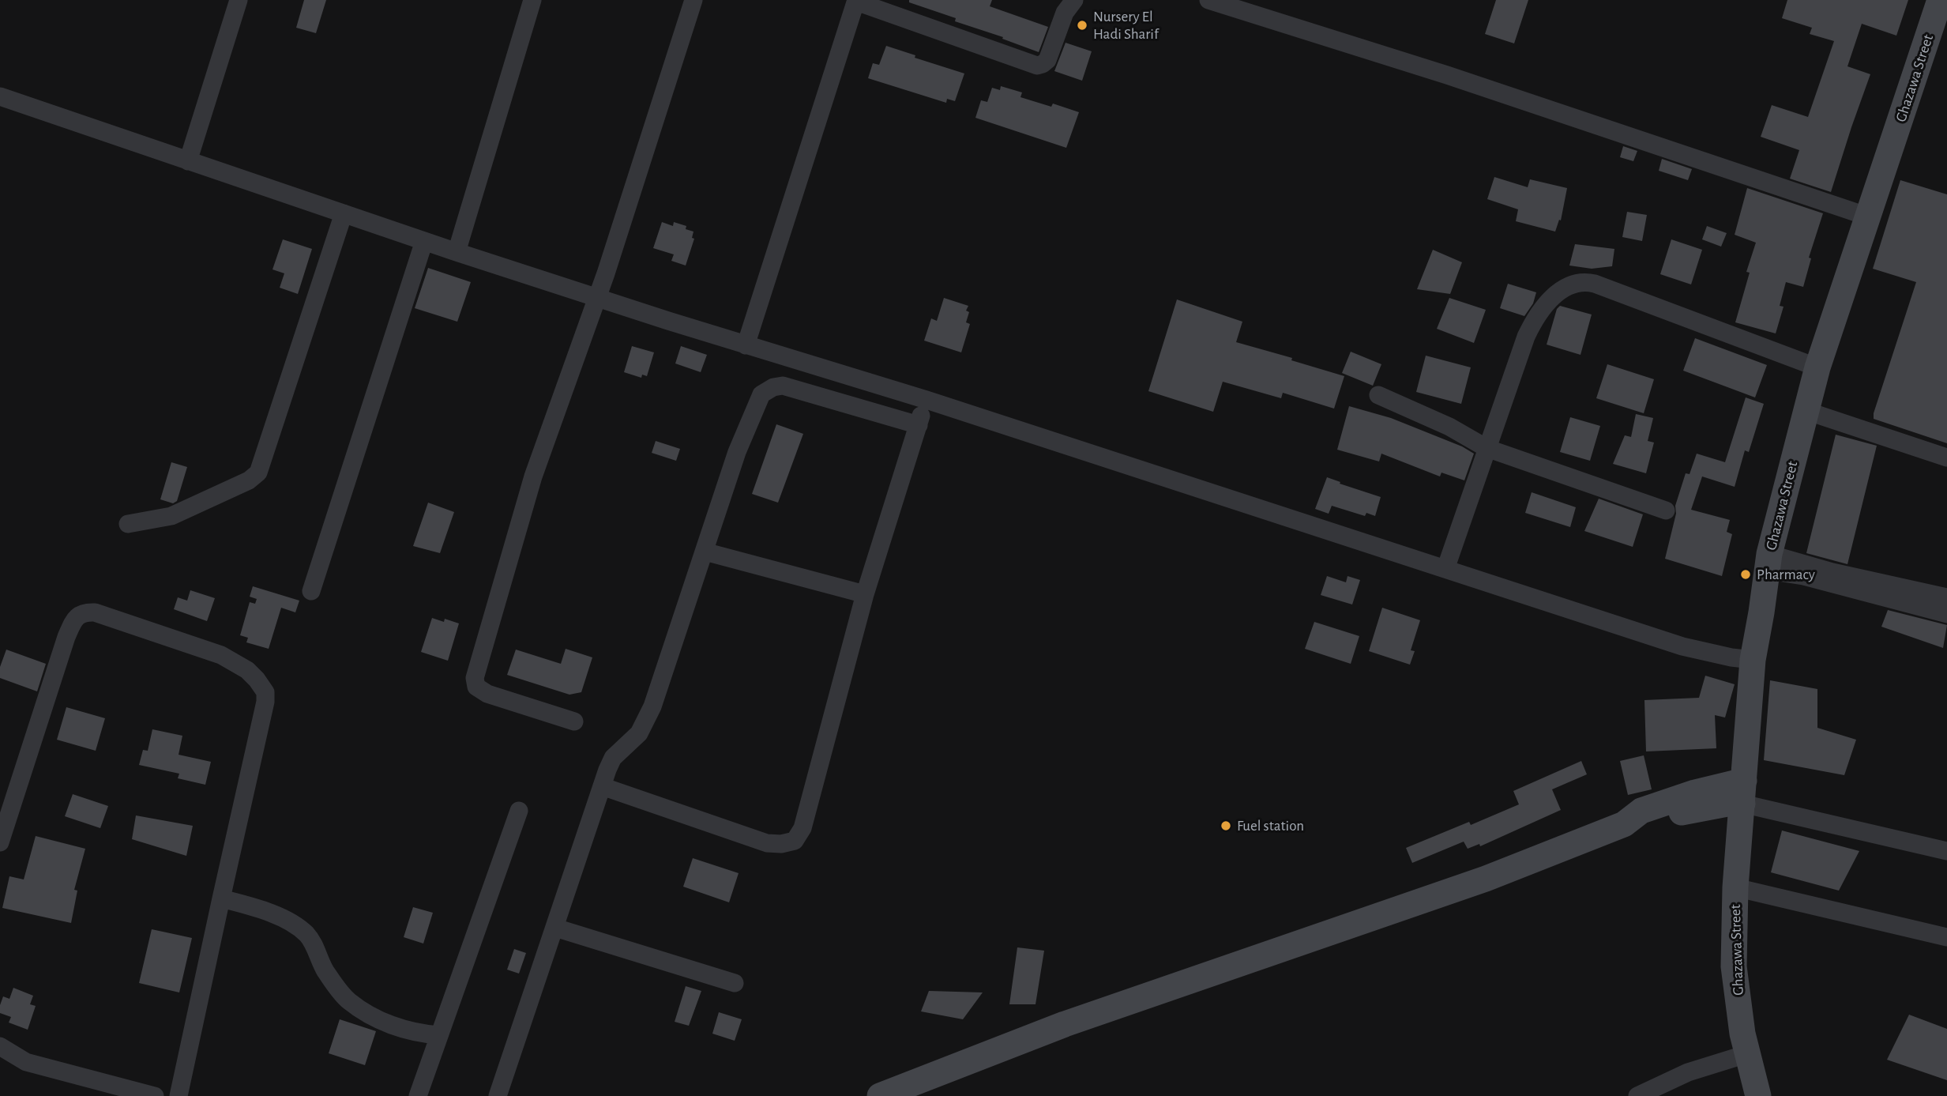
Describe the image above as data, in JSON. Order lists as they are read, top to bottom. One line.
{"streets":{"main road":["Ghazawa Street"]},"places":["Nursery El Hadi Sharif","Pharmacy","Fuel station"]}
